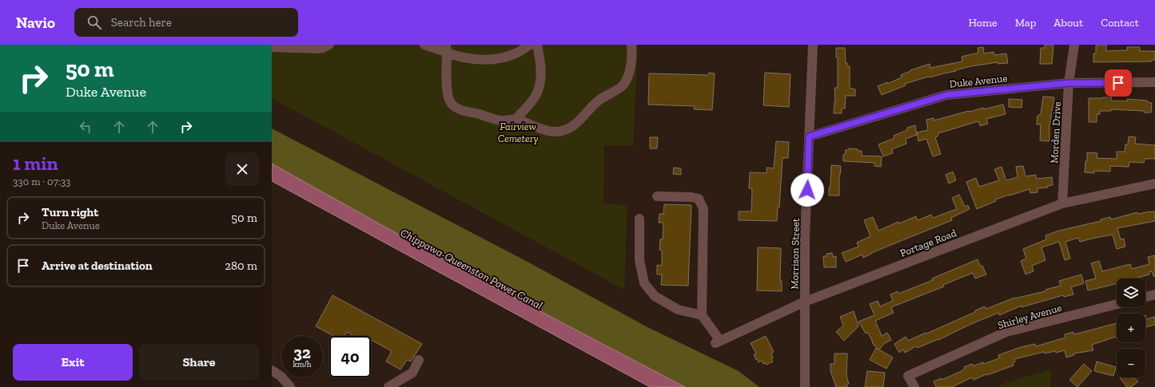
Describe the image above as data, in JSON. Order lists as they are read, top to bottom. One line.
{"streets":{"street":["Duke Avenue","Morden Drive","Portage Road","Morrison Street","Shirley Avenue"]},"crossings":[["Duke Avenue","Morden Drive"],["Duke Avenue","Morrison Street"],["Morden Drive","Portage Road"],["Portage Road","Morrison Street"]],"water":["Chippawa-Queenston Power Canal"],"parks":["Fairview Cemetery"],"page":{"header":"Navio","search":"Search here","nav":["Home","Map","About","Contact"],"turn":["50 m","Duke Avenue"],"heading":["1 min","330 m · 07:33"],"list":[{"name":"Turn right","note":"Duke Avenue","value":"50 m"},{"name":"Arrive at destination","value":"280 m"}],"map_buttons":["+","−"],"speed":"32 km/h","limit":"40","buttons":["Exit","Share"]}}
